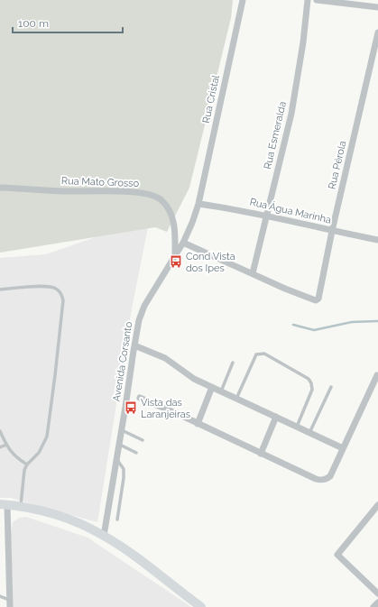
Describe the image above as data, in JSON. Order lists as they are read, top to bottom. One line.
{"streets":{"street":["Rua Cristal","Rua Esmeralda","Rua Pérola","Rua Mato Grosso","Rua Água Marinha","Avenida Corsanto"]},"crossings":[["Rua Cristal","Rua Água Marinha"],["Rua Cristal","Avenida Corsanto"],["Rua Esmeralda","Rua Pérola"],["Rua Esmeralda","Rua Água Marinha"],["Rua Pérola","Rua Água Marinha"],["Rua Mato Grosso","Avenida Corsanto"],["Rua Água Marinha","Avenida Corsanto"]],"places":{"bus stop":["Cond Vista dos Ipes","Vista das Laranjeiras"]},"scale_bar":"100 m"}
